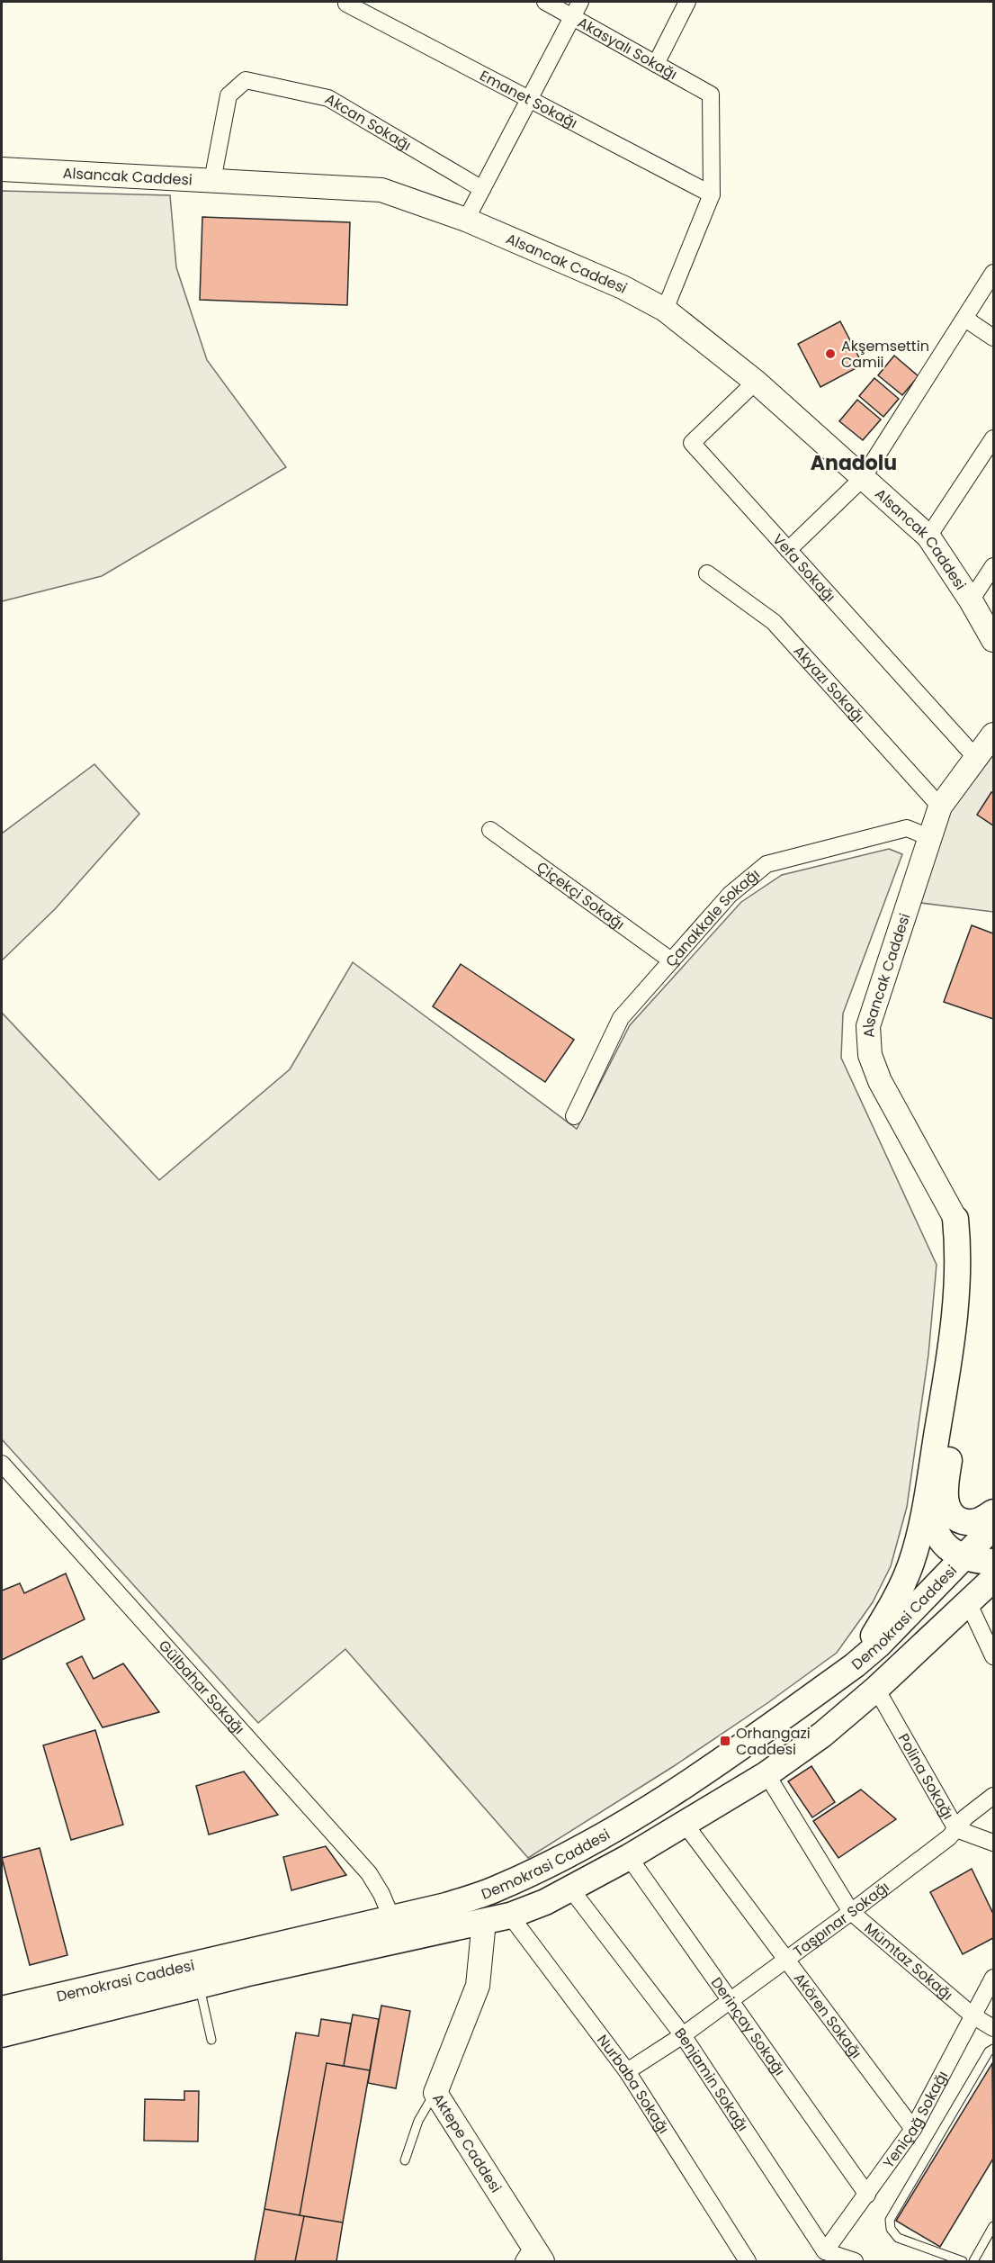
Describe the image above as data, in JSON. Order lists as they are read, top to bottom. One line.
{"streets":{"main road":["Demokrasi Caddesi"],"street":["Akasyalı Sokağı","Emanet Sokağı","Akcan Sokağı","Alsancak Caddesi","Vefa Sokağı","Akyazı Sokağı","Çiçekçi Sokağı","Çanakkale Sokağı","Gülbahar Sokağı","Polina Sokağı","Taşpınar Sokağı","Mümtaz Sokağı","Akören Sokağı","Derinçay Sokağı","Benjamin Sokağı","Nurbaba Sokağı","Yeniçağ Sokağı","Aktepe Caddesi"]},"crossings":[["Akasyalı Sokağı","Emanet Sokağı"],["Akcan Sokağı","Alsancak Caddesi"],["Alsancak Caddesi","Vefa Sokağı"],["Alsancak Caddesi","Akyazı Sokağı"],["Alsancak Caddesi","Çanakkale Sokağı"],["Çiçekçi Sokağı","Çanakkale Sokağı"],["Demokrasi Caddesi","Gülbahar Sokağı"],["Demokrasi Caddesi","Polina Sokağı"],["Demokrasi Caddesi","Mümtaz Sokağı"],["Demokrasi Caddesi","Akören Sokağı"],["Demokrasi Caddesi","Derinçay Sokağı"],["Demokrasi Caddesi","Benjamin Sokağı"],["Demokrasi Caddesi","Nurbaba Sokağı"],["Demokrasi Caddesi","Aktepe Caddesi"],["Polina Sokağı","Taşpınar Sokağı"],["Taşpınar Sokağı","Mümtaz Sokağı"],["Taşpınar Sokağı","Akören Sokağı"],["Taşpınar Sokağı","Derinçay Sokağı"],["Taşpınar Sokağı","Benjamin Sokağı"],["Taşpınar Sokağı","Nurbaba Sokağı"],["Mümtaz Sokağı","Yeniçağ Sokağı"],["Akören Sokağı","Yeniçağ Sokağı"],["Derinçay Sokağı","Yeniçağ Sokağı"],["Benjamin Sokağı","Yeniçağ Sokağı"]],"districts":["Anadolu"],"places":{"other":["Akşemsettin Camii"],"transit":["Orhangazi Caddesi"]}}
